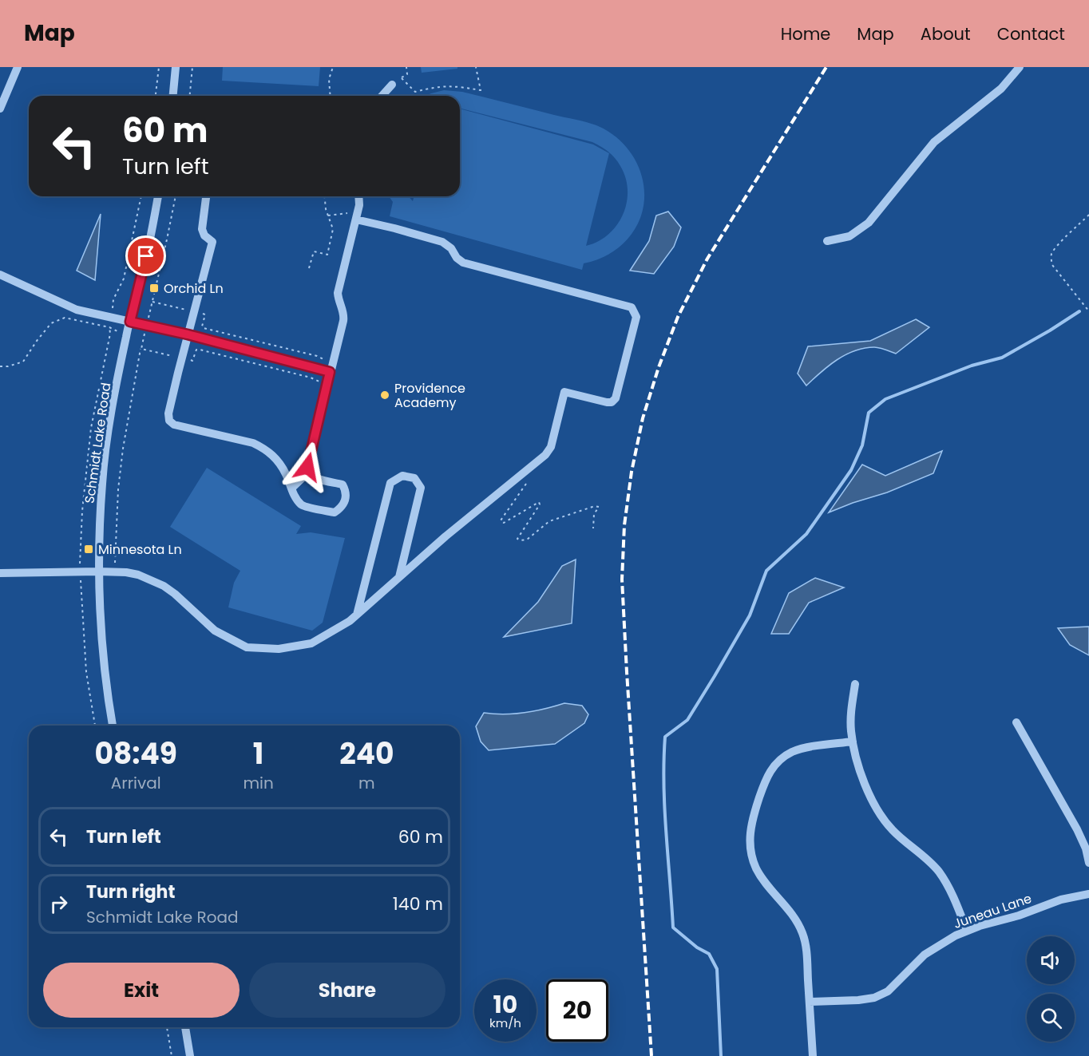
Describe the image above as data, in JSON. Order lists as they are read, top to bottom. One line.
{"streets":{"street":["Schmidt Lake Road","Juneau Lane"]},"places":{"transit":["Orchid Ln","Minnesota Ln"],"other":["Providence Academy"]},"page":{"header":"Map","nav":["Home","Map","About","Contact"],"turn":["60 m","Turn left"],"eta":["08:49","Arrival","1","min","240","m"],"list":[{"name":"Turn left","value":"60 m"},{"name":"Turn right","note":"Schmidt Lake Road","value":"140 m"}],"buttons":["Exit","Share"],"speed":"10 km/h","limit":"20"}}
